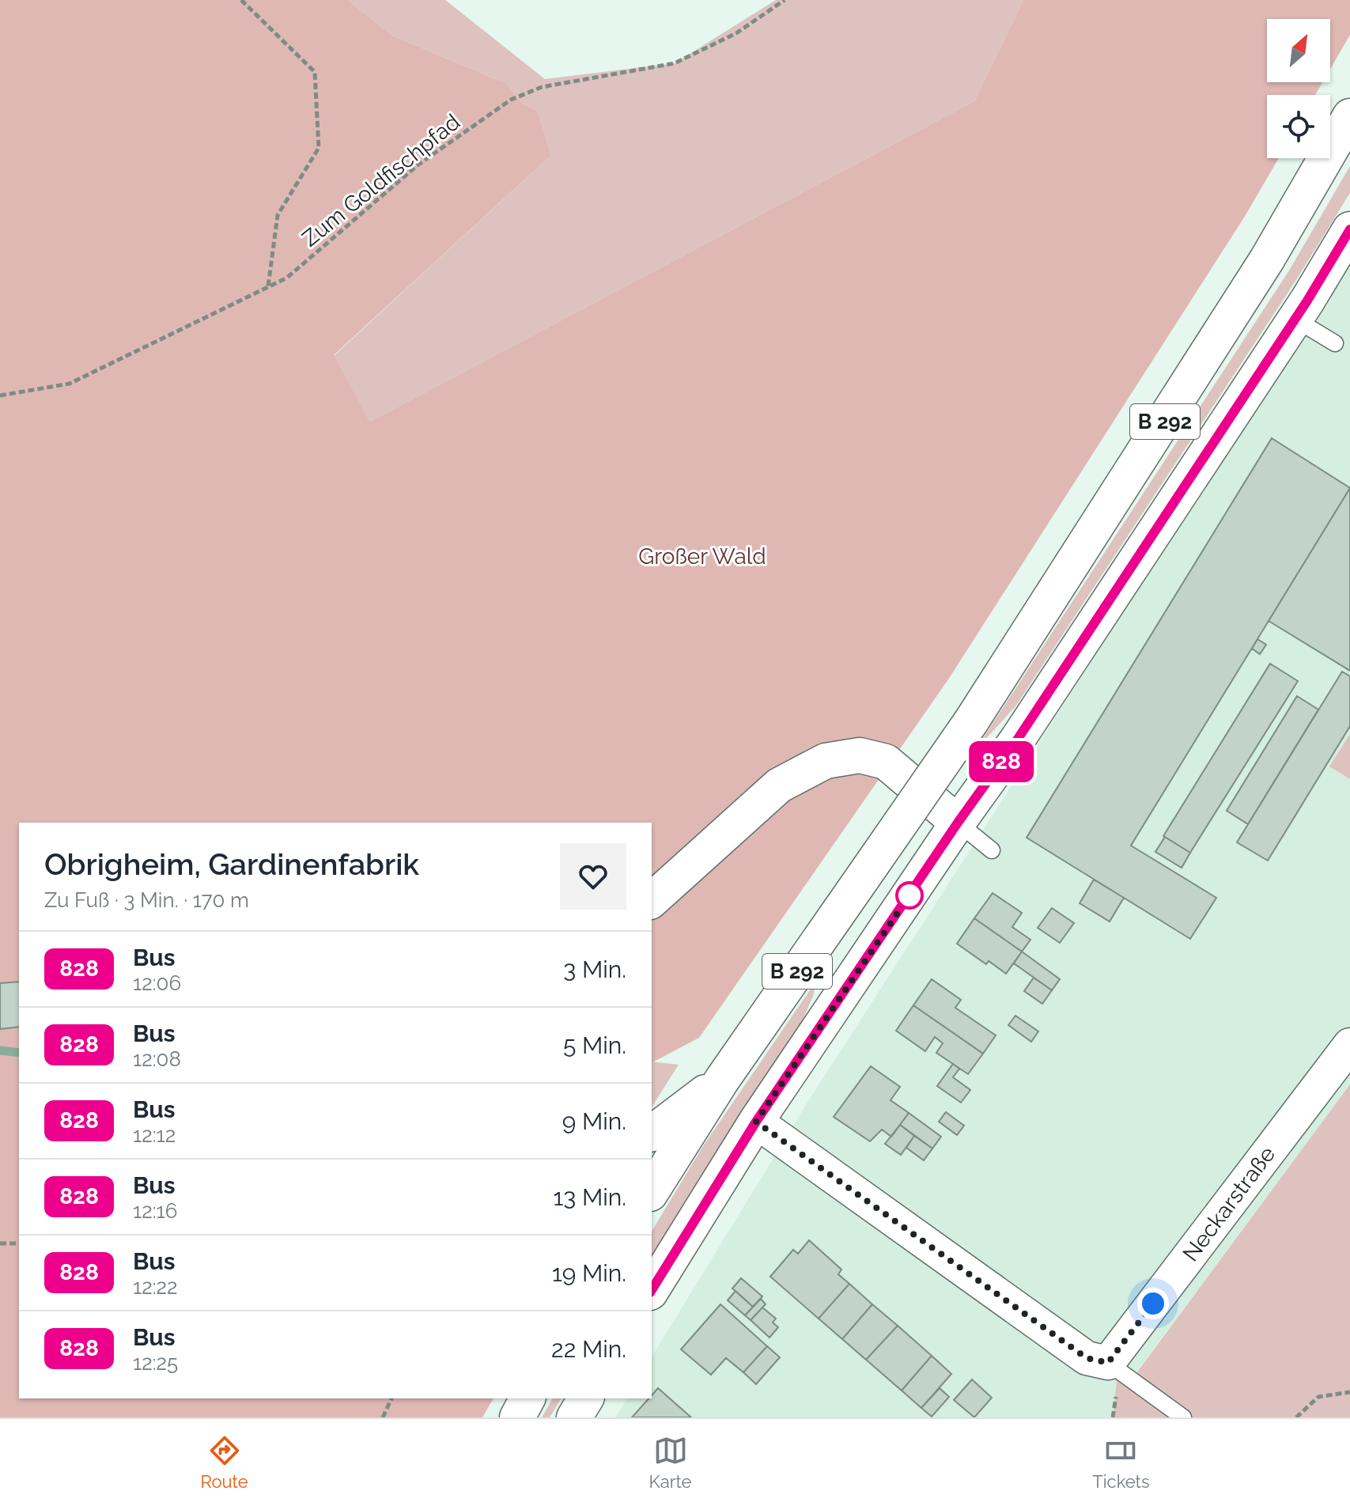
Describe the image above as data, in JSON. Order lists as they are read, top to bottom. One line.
{"streets":{"main road":["B 292"],"street":["Neckarstraße"],"path":["Zum Goldfischpfad"]},"parks":["Großer Wald"],"lines":["bus line 828"],"north":"top right","page":{"on_map":"828","heading":["Obrigheim, Gardinenfabrik","Zu Fuß · 3 Min. · 170 m"],"list":[{"mark":"828","name":"Bus","note":"12:06","value":"3 Min."},{"mark":"828","name":"Bus","note":"12:08","value":"5 Min."},{"mark":"828","name":"Bus","note":"12:12","value":"9 Min."},{"mark":"828","name":"Bus","note":"12:16","value":"13 Min."},{"mark":"828","name":"Bus","note":"12:22","value":"19 Min."},{"mark":"828","name":"Bus","note":"12:25","value":"22 Min."}],"tabs":["Route","Karte","Tickets"]}}
